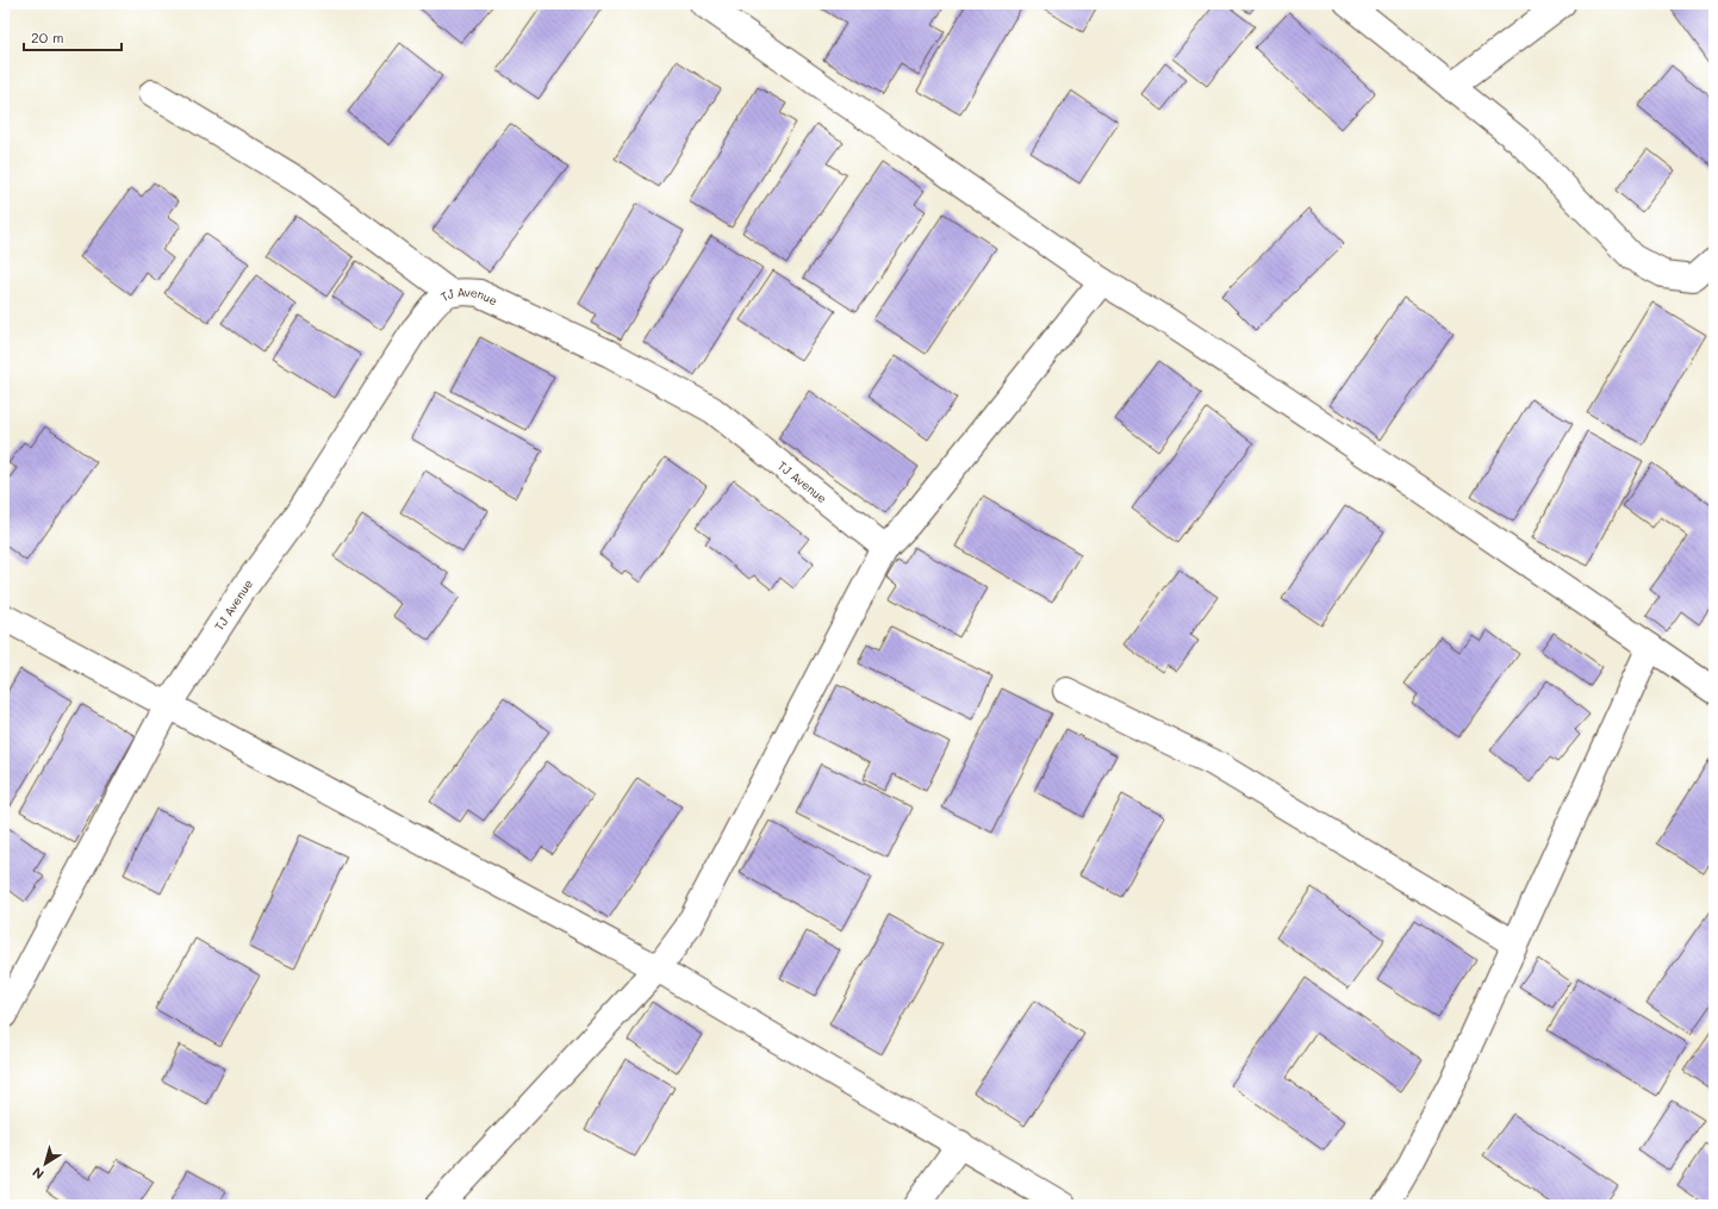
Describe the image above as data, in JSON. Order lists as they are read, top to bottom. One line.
{"streets":{"street":["TJ Avenue"]},"scale_bar":"20 m","north":"bottom left"}
